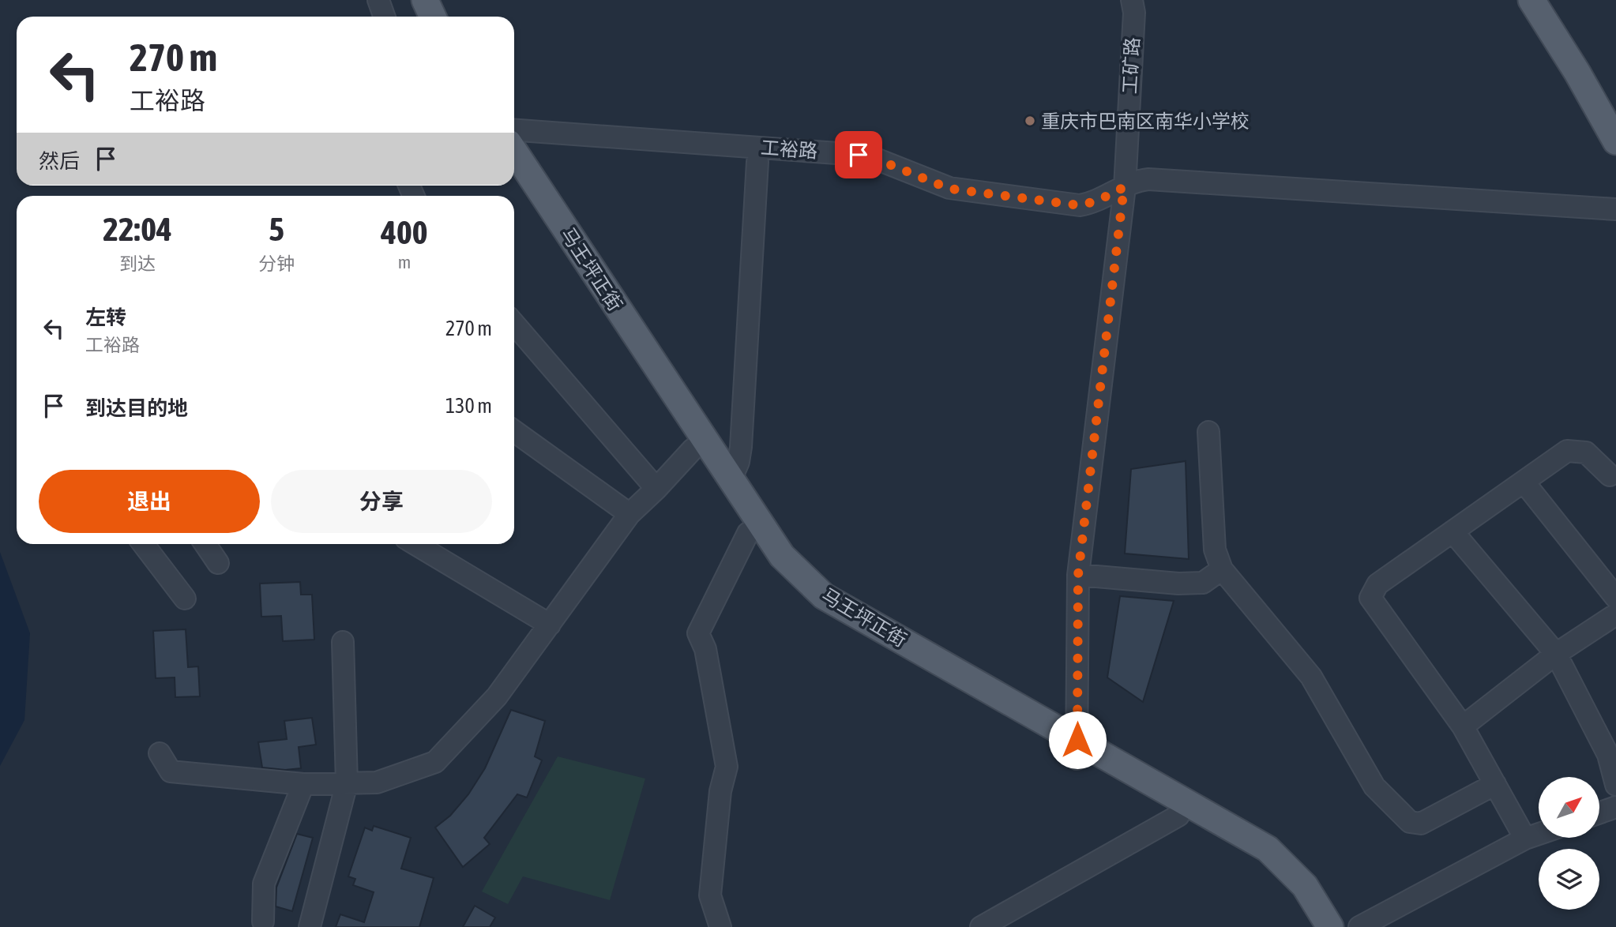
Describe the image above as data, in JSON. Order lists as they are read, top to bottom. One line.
{"streets":{"main road":["马王坪正街"],"street":["工矿路","工裕路"]},"crossings":[["工矿路","工裕路"],["工矿路","马王坪正街"]],"places":["重庆市巴南区南华小学校"],"north":"top right","page":{"turn":["270 m","工裕路"],"then":"然后","eta":["22:04","到达","5","分钟","400","m"],"list":[{"name":"左转","note":"工裕路","value":"270 m"},{"name":"到达目的地","value":"130 m"}],"buttons":["退出","分享"]}}
